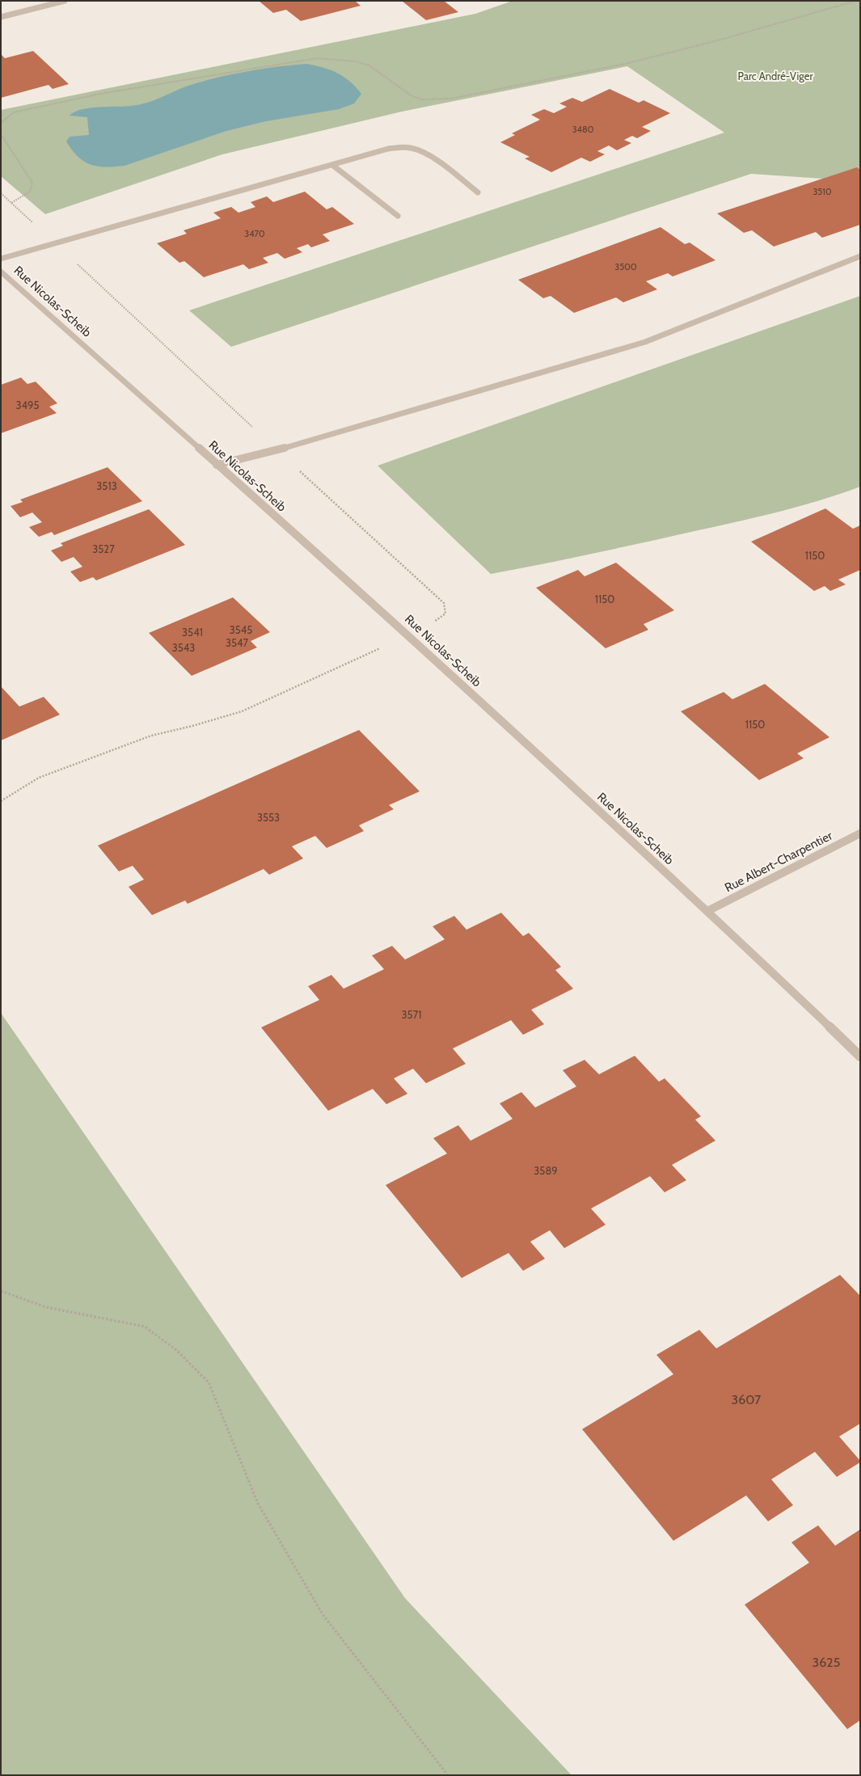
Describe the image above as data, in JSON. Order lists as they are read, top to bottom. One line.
{"streets":{"street":["Rue Nicolas-Scheib","Rue Albert-Charpentier"]},"crossings":[["Rue Nicolas-Scheib","Rue Albert-Charpentier"]],"parks":["Parc André-Viger"],"house_numbers":["3480","3510","3470","3500","3495","3513","3527","1150","1150","3545","3541","3547","3543","1150","3553","3571","3589","3607","3625"]}
